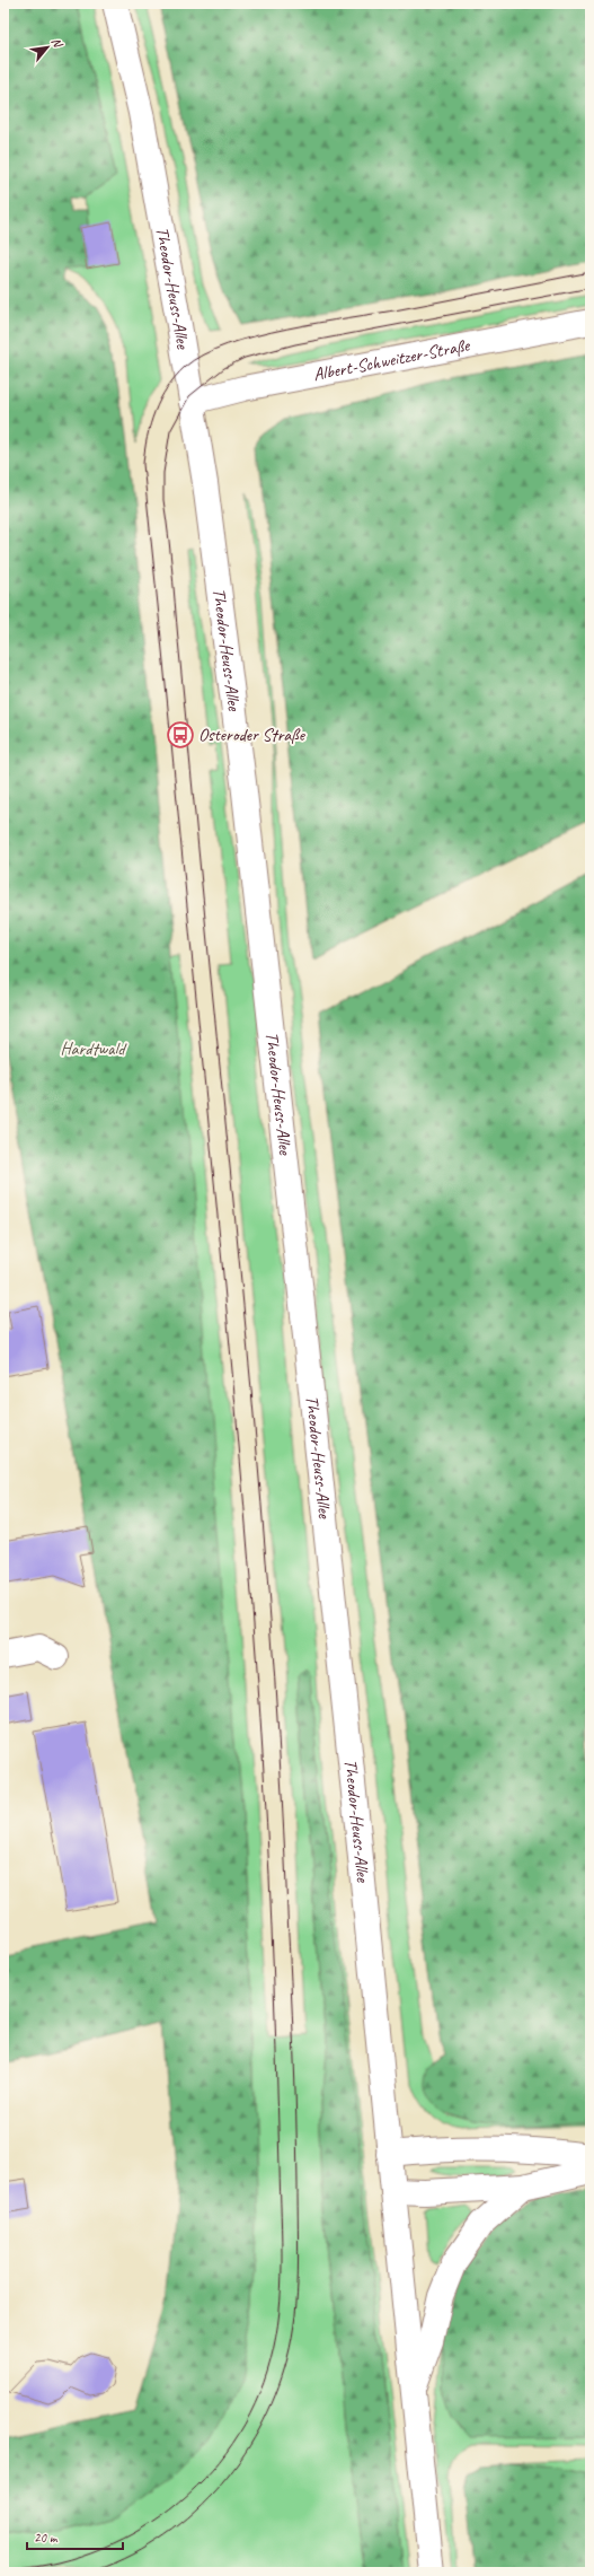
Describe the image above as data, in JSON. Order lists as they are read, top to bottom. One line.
{"streets":{"main road":["Theodor-Heuss-Allee","Albert-Schweitzer-Straße"]},"crossings":[["Theodor-Heuss-Allee","Albert-Schweitzer-Straße"]],"parks":["Hardtwald"],"places":{"bus stop":["Osteroder Straße"]},"scale_bar":"20 m","north":"top right"}
